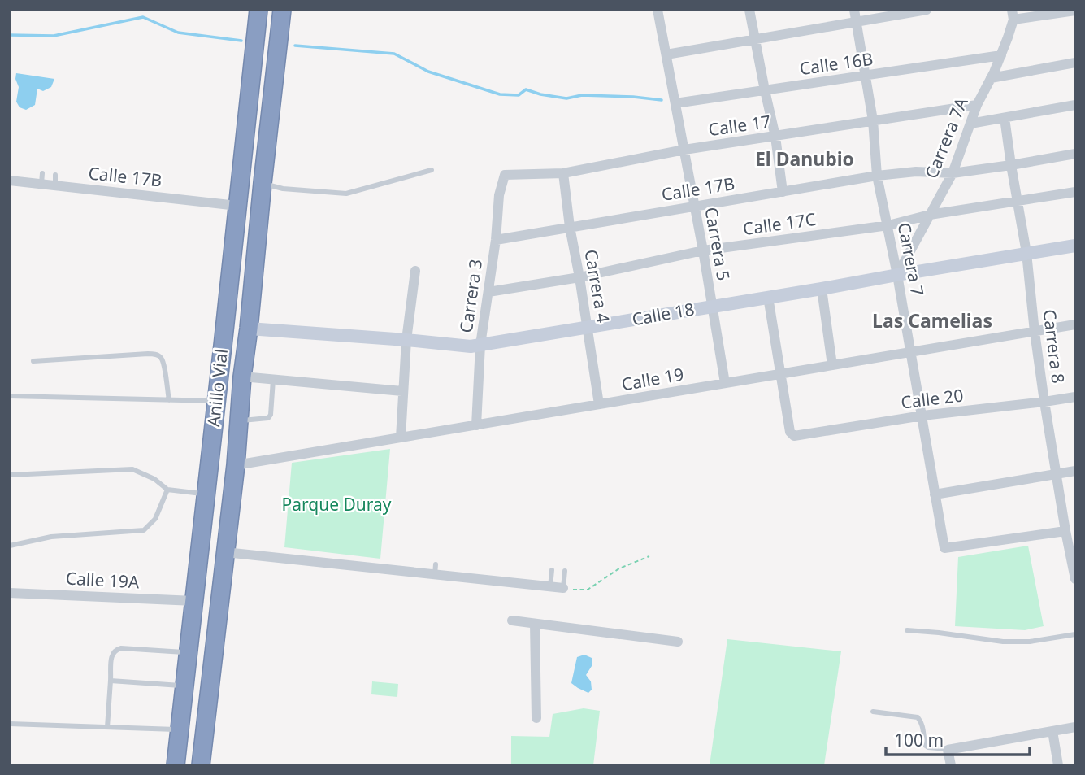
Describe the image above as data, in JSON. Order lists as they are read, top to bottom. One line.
{"streets":{"highway":["Anillo Vial"],"street":["Calle 16B","Calle 17","Carrera 7A","Calle 17B","Calle 17C","Carrera 5","Carrera 7","Carrera 4","Carrera 3","Calle 18","Carrera 8","Calle 19","Calle 20","Calle 19A"]},"crossings":[["Calle 16B","Carrera 7A"],["Calle 16B","Carrera 5"],["Calle 16B","Carrera 7"],["Calle 17","Carrera 7A"],["Calle 17","Carrera 5"],["Calle 17","Carrera 7"],["Calle 17","Carrera 4"],["Calle 17","Carrera 3"],["Carrera 7A","Calle 17B"],["Carrera 7A","Calle 17C"],["Carrera 7A","Carrera 7"],["Carrera 7A","Calle 18"],["Calle 17B","Carrera 5"],["Calle 17B","Carrera 7"],["Calle 17B","Carrera 4"],["Calle 17B","Carrera 3"],["Calle 17B","Carrera 8"],["Calle 17B","Anillo Vial"],["Calle 17C","Carrera 5"],["Calle 17C","Carrera 7"],["Calle 17C","Carrera 4"],["Calle 17C","Carrera 3"],["Calle 17C","Carrera 8"],["Carrera 5","Calle 18"],["Carrera 5","Calle 19"],["Carrera 7","Calle 18"],["Carrera 7","Carrera 8"],["Carrera 7","Calle 19"],["Carrera 7","Calle 20"],["Carrera 4","Calle 18"],["Carrera 4","Calle 19"],["Carrera 3","Calle 18"],["Carrera 3","Calle 19"],["Calle 18","Carrera 8"],["Calle 18","Anillo Vial"],["Carrera 8","Calle 19"],["Carrera 8","Calle 20"],["Calle 19","Anillo Vial"],["Calle 19","Calle 20"],["Anillo Vial","Calle 19A"]],"districts":["El Danubio","Las Camelias"],"parks":["Parque Duray"],"scale_bar":"100 m"}
